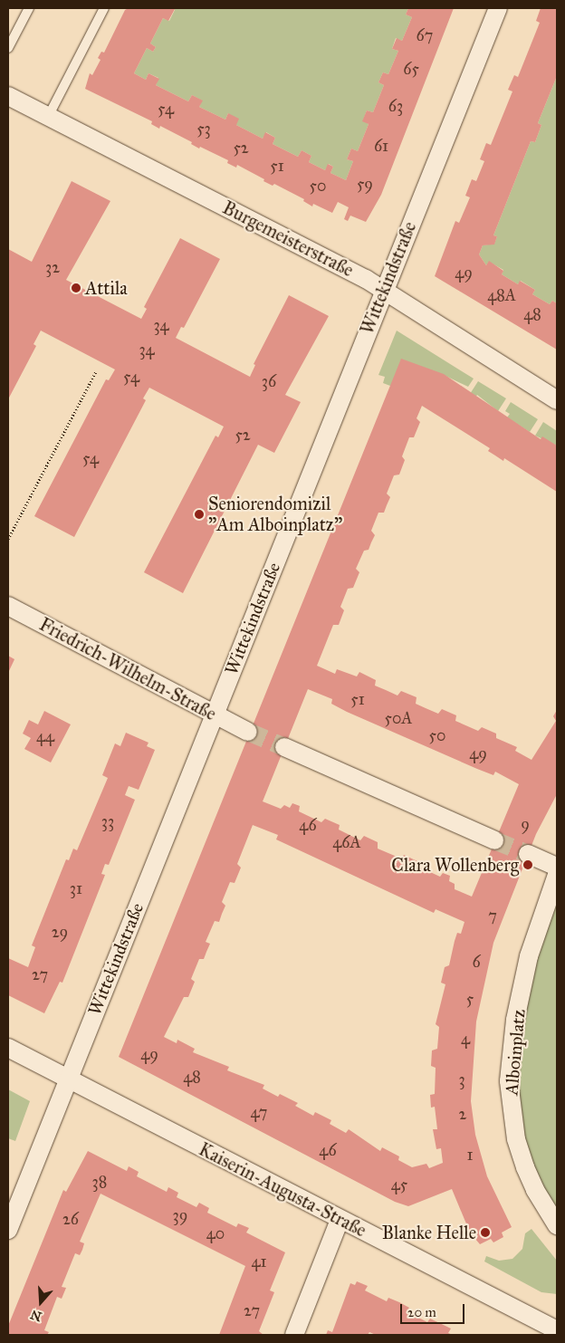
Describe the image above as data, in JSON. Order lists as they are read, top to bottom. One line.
{"streets":{"street":["Burgemeisterstraße","Wittekindstraße","Friedrich-Wilhelm-Straße","Alboinplatz","Kaiserin-Augusta-Straße"]},"crossings":[["Burgemeisterstraße","Wittekindstraße"],["Wittekindstraße","Friedrich-Wilhelm-Straße"],["Wittekindstraße","Kaiserin-Augusta-Straße"]],"places":["Attila","Seniorendomizil \"Am Alboinplatz\"","Clara Wollenberg","Blanke Helle"],"house_numbers":["67","65","63","54","53","61","52","51","59","50","32","49","48A","48","34","34","54","36","52","54","51","50A","50","44","49","33","9","46","46A","31","7","29","6","27","5","4","49","48","3","47","2","46","1","38","45","39","26","40","41","27"],"scale_bar":"20 m","north":"bottom"}
